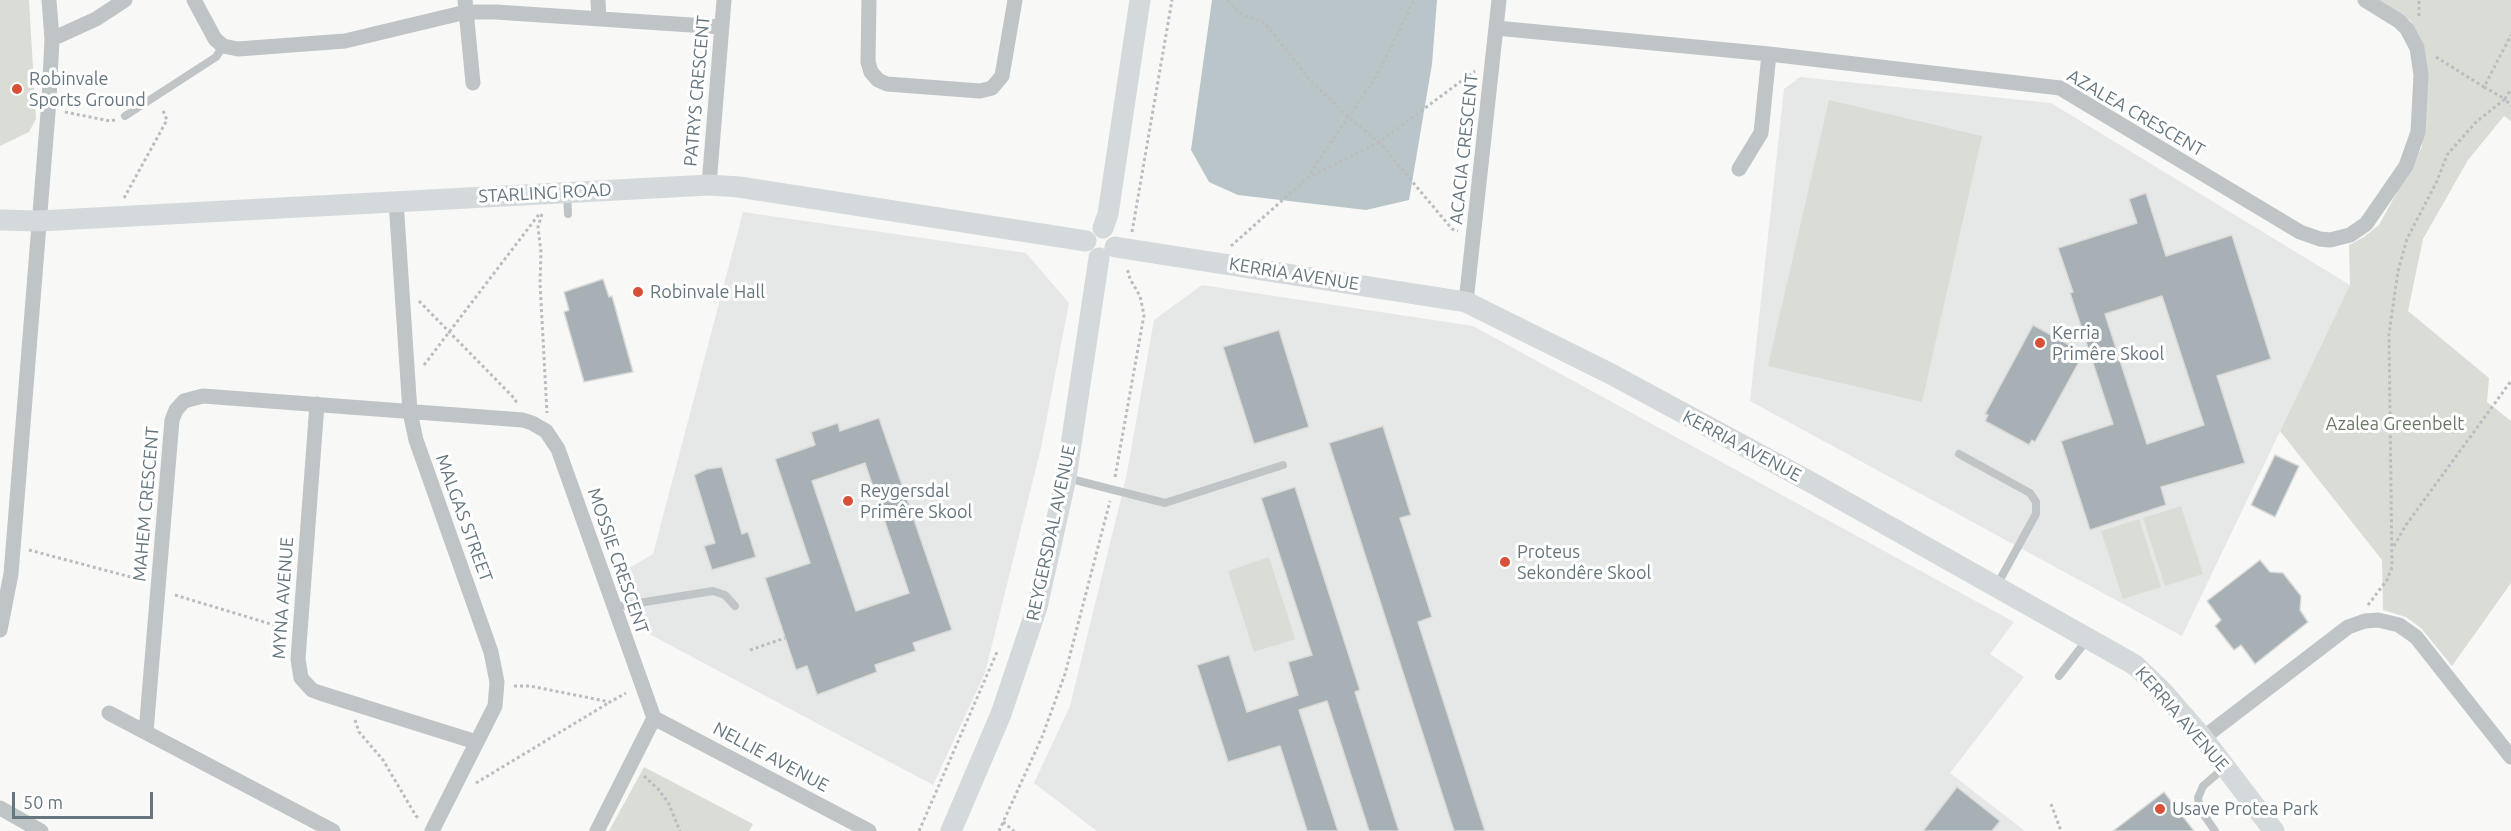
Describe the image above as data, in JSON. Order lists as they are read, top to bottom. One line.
{"streets":{"street":["PATRYS CRESCENT","AZALEA CRESCENT","ACACIA CRESCENT","STARLING ROAD","KERRIA AVENUE","MAHEM CRESCENT","MALGAS STREET","REYGERSDAL AVENUE","MOSSIE CRESCENT","MYNA AVENUE","NELLIE AVENUE"]},"crossings":[["PATRYS CRESCENT","STARLING ROAD"],["AZALEA CRESCENT","ACACIA CRESCENT"],["ACACIA CRESCENT","KERRIA AVENUE"],["STARLING ROAD","MALGAS STREET"],["KERRIA AVENUE","REYGERSDAL AVENUE"],["MAHEM CRESCENT","MALGAS STREET"],["MAHEM CRESCENT","MYNA AVENUE"],["MALGAS STREET","MYNA AVENUE"],["MOSSIE CRESCENT","NELLIE AVENUE"]],"parks":["Azalea Greenbelt"],"places":["Robinvale Sports Ground","Robinvale Hall","Kerria Primêre Skool","Reygersdal Primêre Skool","Proteus Sekondêre Skool","Usave Protea Park"],"scale_bar":"50 m"}
